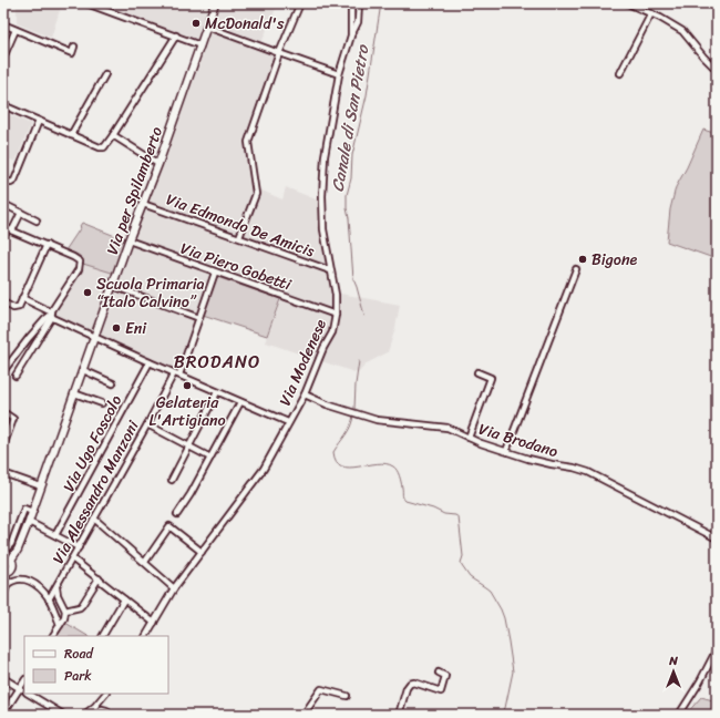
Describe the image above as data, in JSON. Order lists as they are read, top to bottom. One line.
{"streets":{"main road":["Via per Spilamberto"],"street":["Via Edmondo De Amicis","Via Piero Gobetti","Via Modenese","Via Brodano","Via Ugo Foscolo","Via Alessandro Manzoni"]},"crossings":[["Via per Spilamberto","Via Edmondo De Amicis"],["Via per Spilamberto","Via Piero Gobetti"],["Via Edmondo De Amicis","Via Modenese"],["Via Piero Gobetti","Via Modenese"],["Via Piero Gobetti","Via Alessandro Manzoni"],["Via Modenese","Via Brodano"]],"districts":["BRODANO"],"water":["Canale di San Pietro"],"places":["McDonald's","Bigone","Scuola Primaria “Italo Calvino”","Eni","Gelateria L'Artigiano"],"legend":["Road","Park"],"north":"top"}
